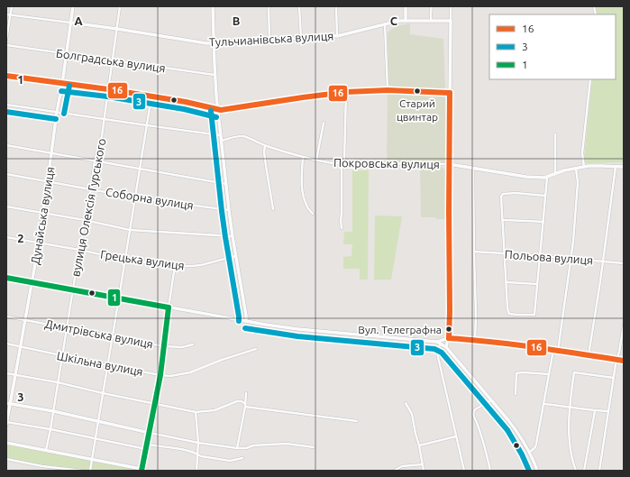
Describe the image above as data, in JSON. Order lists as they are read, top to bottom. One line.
{"streets":{"main road":["Тульчианівська вулиця","Дунайська вулиця"],"street":["Болградська вулиця","Покровська вулиця","Соборна вулиця","вулиця Олексія Гурського","Польова вулиця","Грецька вулиця","Дмитрівська вулиця","Шкільна вулиця"]},"crossings":[["Тульчианівська вулиця","вулиця Олексія Гурського"],["Тульчианівська вулиця","Дунайська вулиця"],["Болградська вулиця","вулиця Олексія Гурського"],["Болградська вулиця","Дунайська вулиця"],["Соборна вулиця","вулиця Олексія Гурського"],["Соборна вулиця","Дунайська вулиця"],["вулиця Олексія Гурського","Грецька вулиця"],["вулиця Олексія Гурського","Дмитрівська вулиця"],["вулиця Олексія Гурського","Шкільна вулиця"],["Дунайська вулиця","Грецька вулиця"],["Дунайська вулиця","Дмитрівська вулиця"],["Дунайська вулиця","Шкільна вулиця"]],"places":["Старий цвинтар","Вул. Телеграфна"],"lines":["transit line 16","transit line 3","transit line 1"],"legend":["16","3","1"],"grid":{"columns":["A","B","C"],"rows":["1","2","3"]}}
